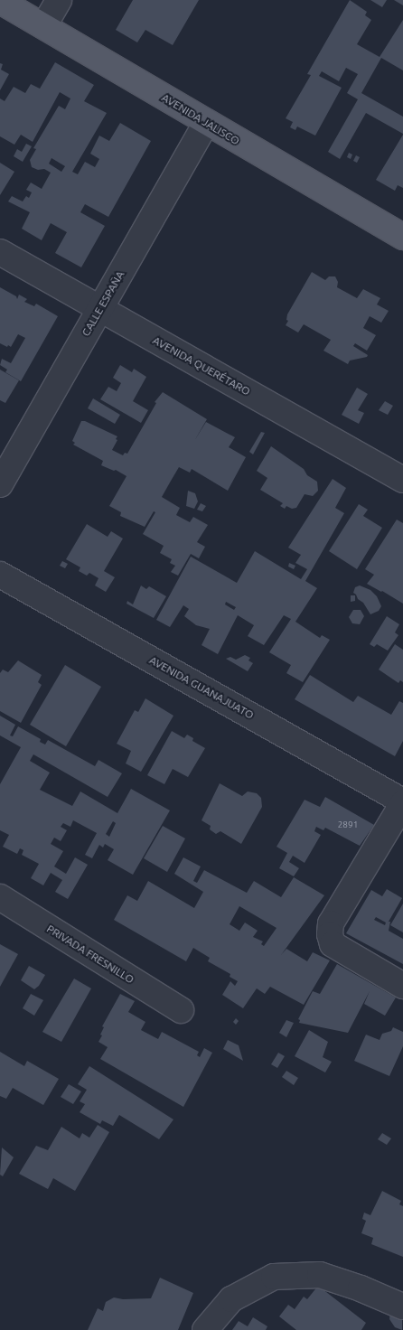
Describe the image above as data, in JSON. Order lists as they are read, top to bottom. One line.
{"streets":{"main road":["AVENIDA JALISCO"],"street":["CALLE ESPAÑA","AVENIDA QUERÉTARO","AVENIDA GUANAJUATO","PRIVADA FRESNILLO"]},"crossings":[["AVENIDA JALISCO","CALLE ESPAÑA"],["CALLE ESPAÑA","AVENIDA QUERÉTARO"]],"house_numbers":["2891"]}
